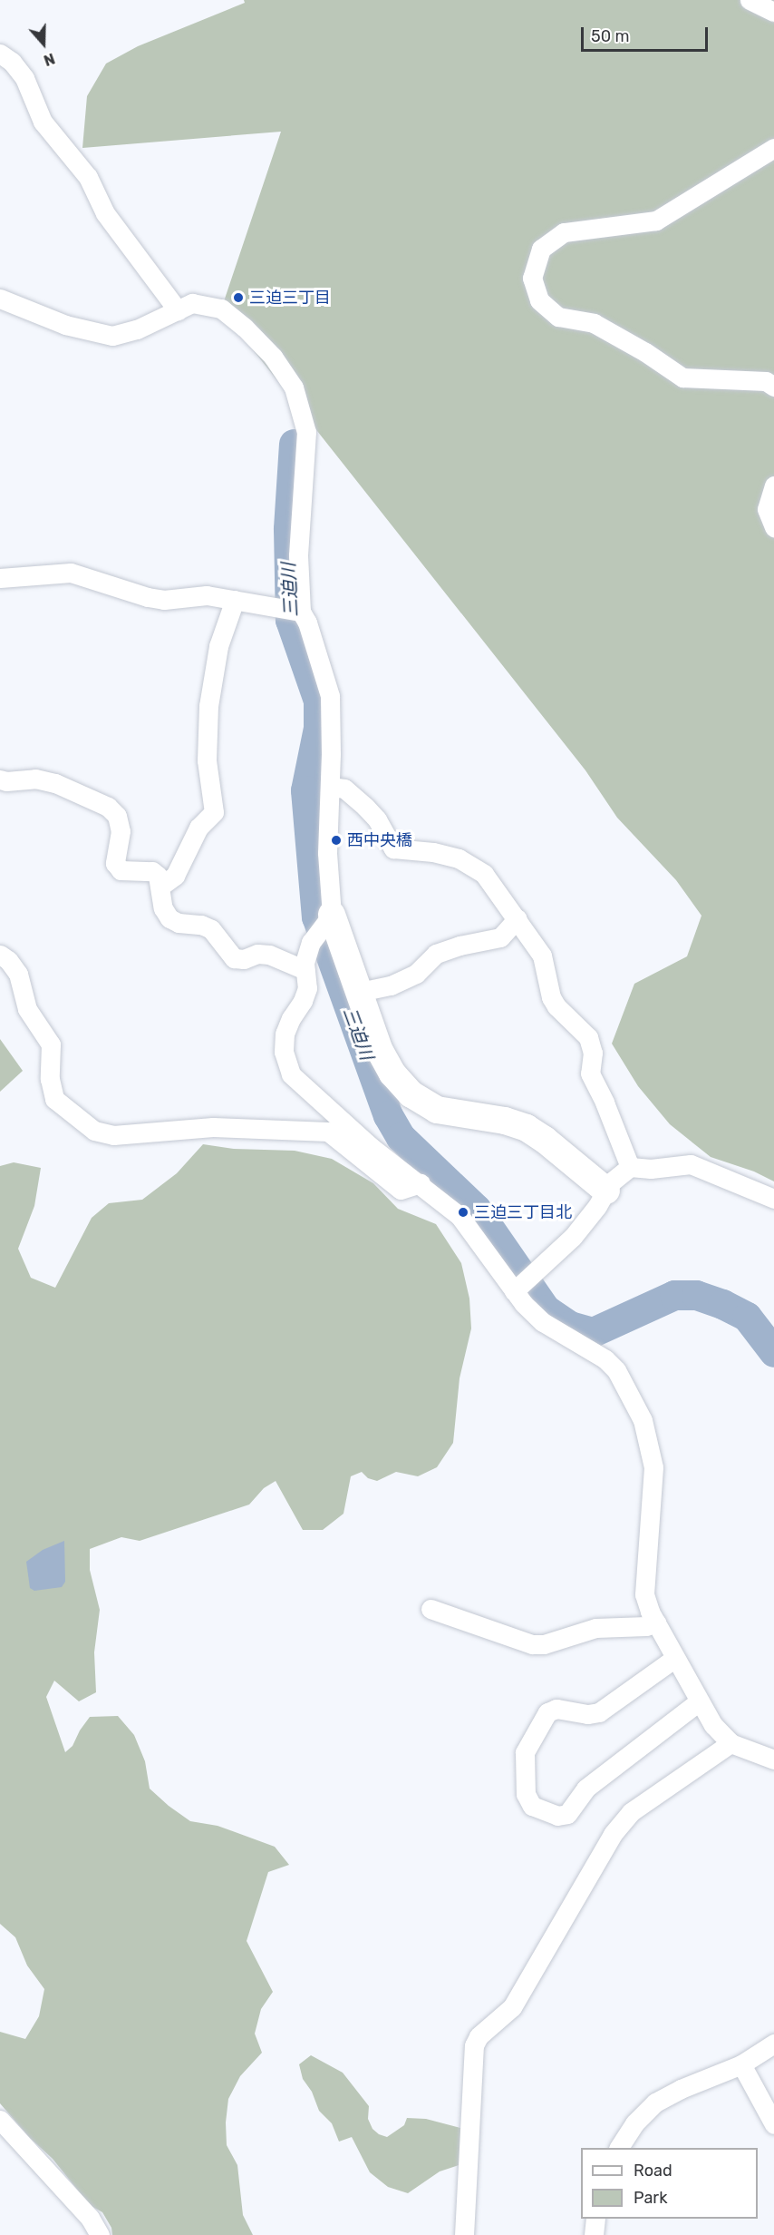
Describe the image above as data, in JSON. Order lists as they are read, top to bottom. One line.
{"water":["三迫川"],"places":["三迫三丁目","西中央橋","三迫三丁目北"],"legend":["Road","Park"],"scale_bar":"50 m","north":"bottom"}
